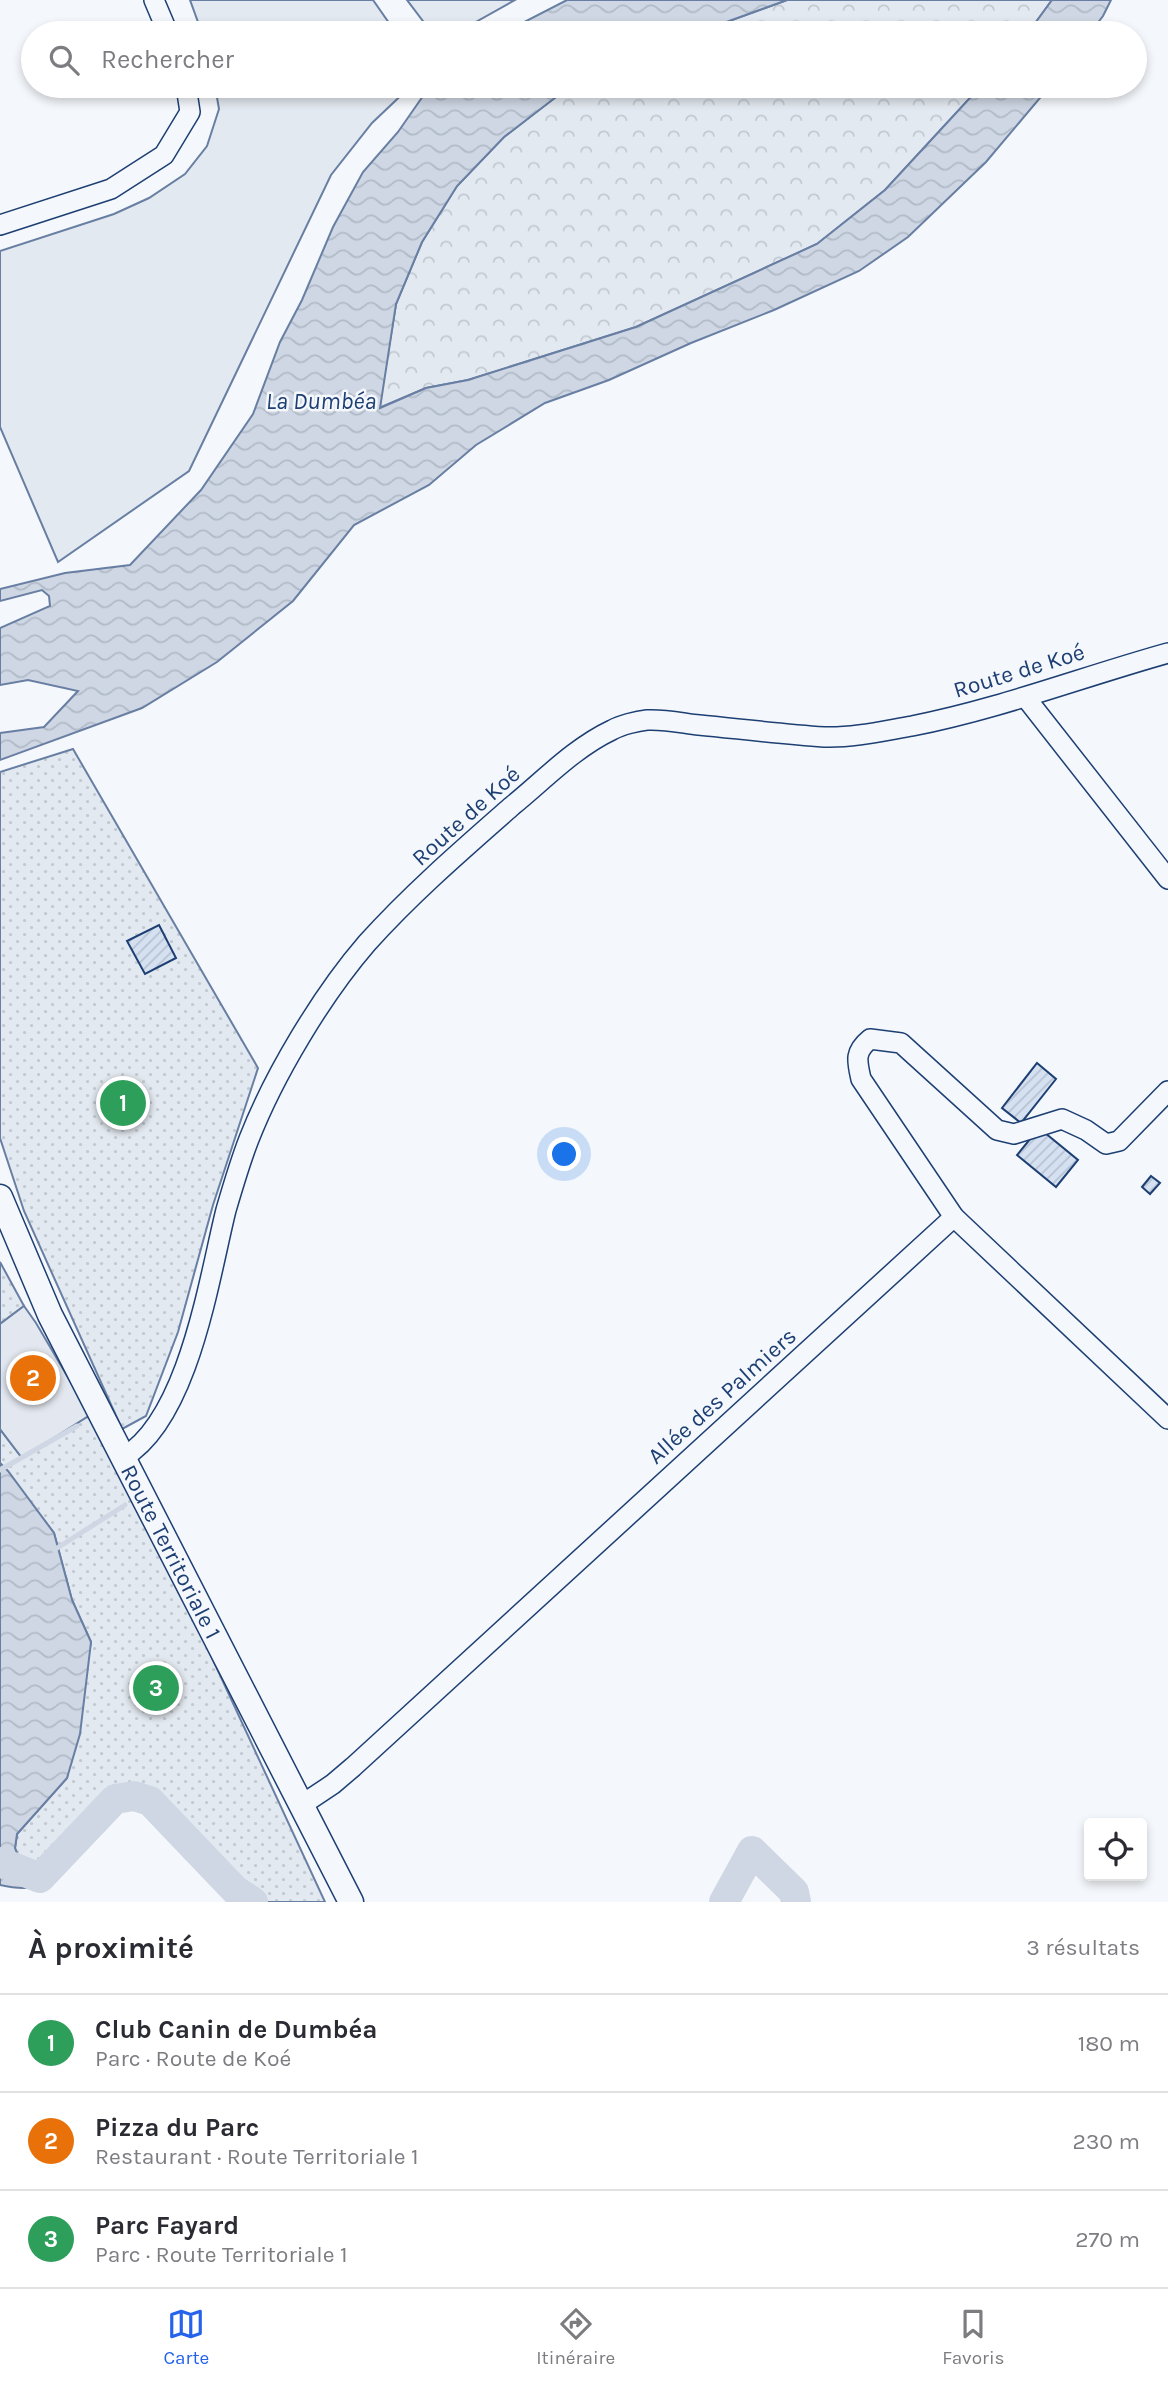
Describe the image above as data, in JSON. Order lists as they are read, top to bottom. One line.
{"streets":{"main road":["Route Territoriale 1"],"street":["Route de Koé","Allée des Palmiers"]},"crossings":[["Route de Koé","Route Territoriale 1"],["Allée des Palmiers","Route Territoriale 1"]],"water":["La Dumbéa"],"page":{"search":"Rechercher","pins":["1","2","3"],"heading":["À proximité","3 résultats"],"list":[{"mark":"1","name":"Club Canin de Dumbéa","note":"Parc · Route de Koé","value":"180 m"},{"mark":"2","name":"Pizza du Parc","note":"Restaurant · Route Territoriale 1","value":"230 m"},{"mark":"3","name":"Parc Fayard","note":"Parc · Route Territoriale 1","value":"270 m"}],"nav":["Carte","Itinéraire","Favoris"]}}
